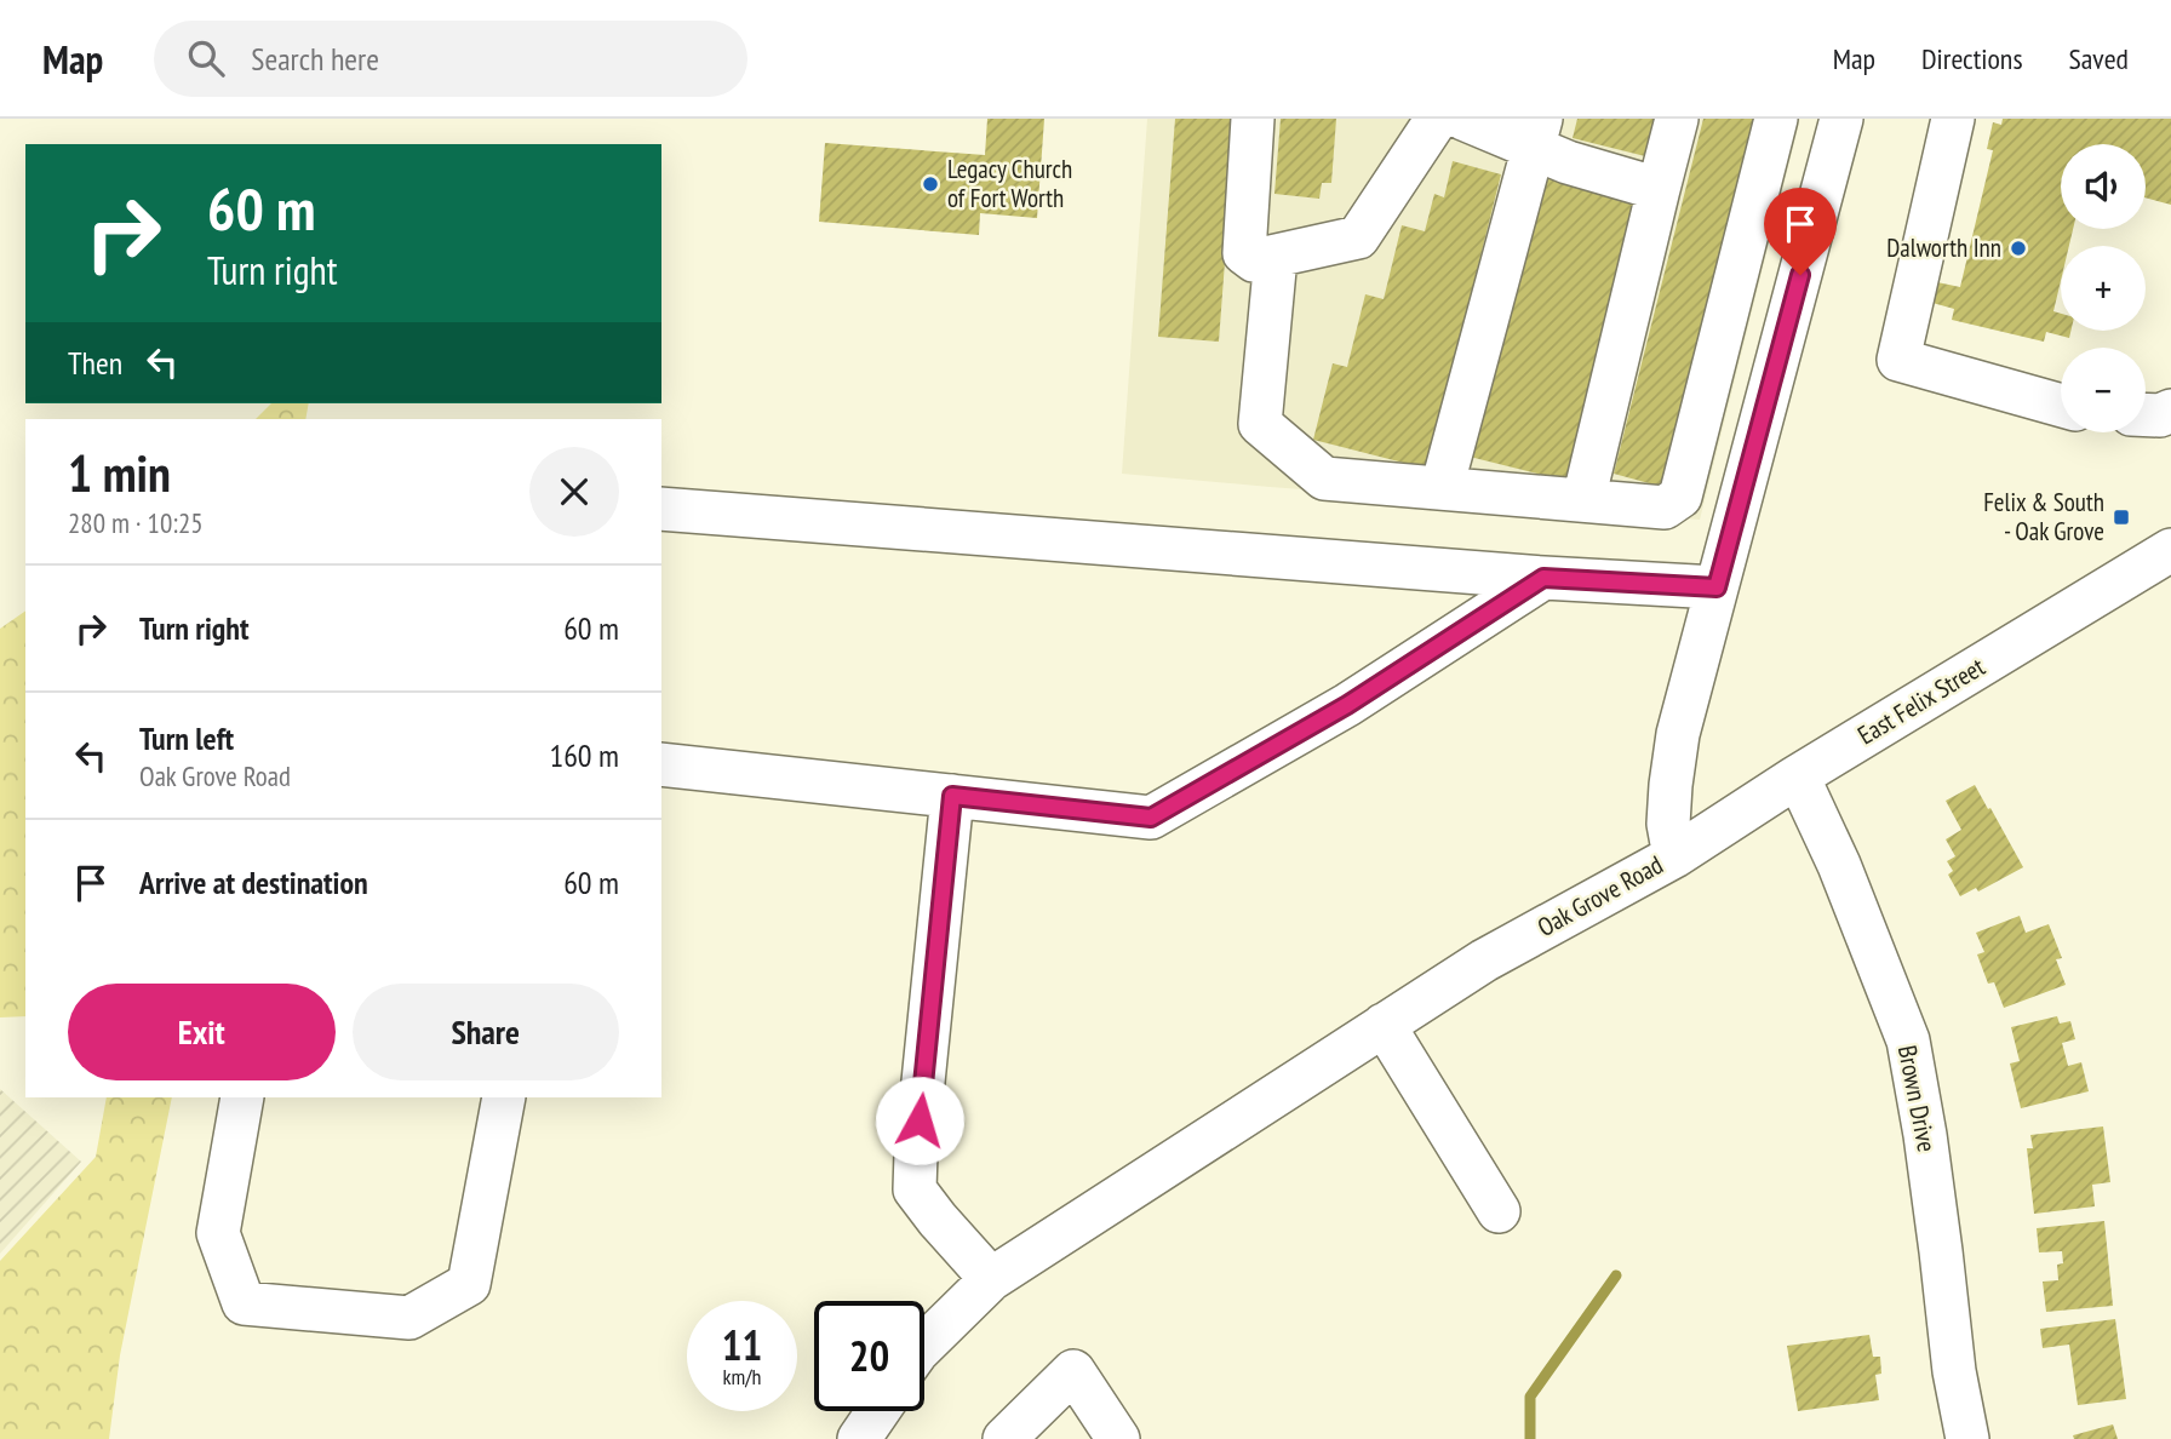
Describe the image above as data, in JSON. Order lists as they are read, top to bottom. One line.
{"streets":{"street":["East Felix Street","Oak Grove Road","Brown Drive"]},"crossings":[["East Felix Street","Oak Grove Road"],["East Felix Street","Brown Drive"]],"places":{"other":["Legacy Church of Fort Worth","Dalworth Inn"],"transit":["Felix & South - Oak Grove"]},"page":{"header":"Map","search":"Search here","nav":["Map","Directions","Saved"],"map_buttons":["+","−"],"turn":["60 m","Turn right"],"then":"Then","heading":["1 min","280 m · 10:25"],"list":[{"name":"Turn right","value":"60 m"},{"name":"Turn left","note":"Oak Grove Road","value":"160 m"},{"name":"Arrive at destination","value":"60 m"}],"buttons":["Exit","Share"],"speed":"11 km/h","limit":"20"}}
